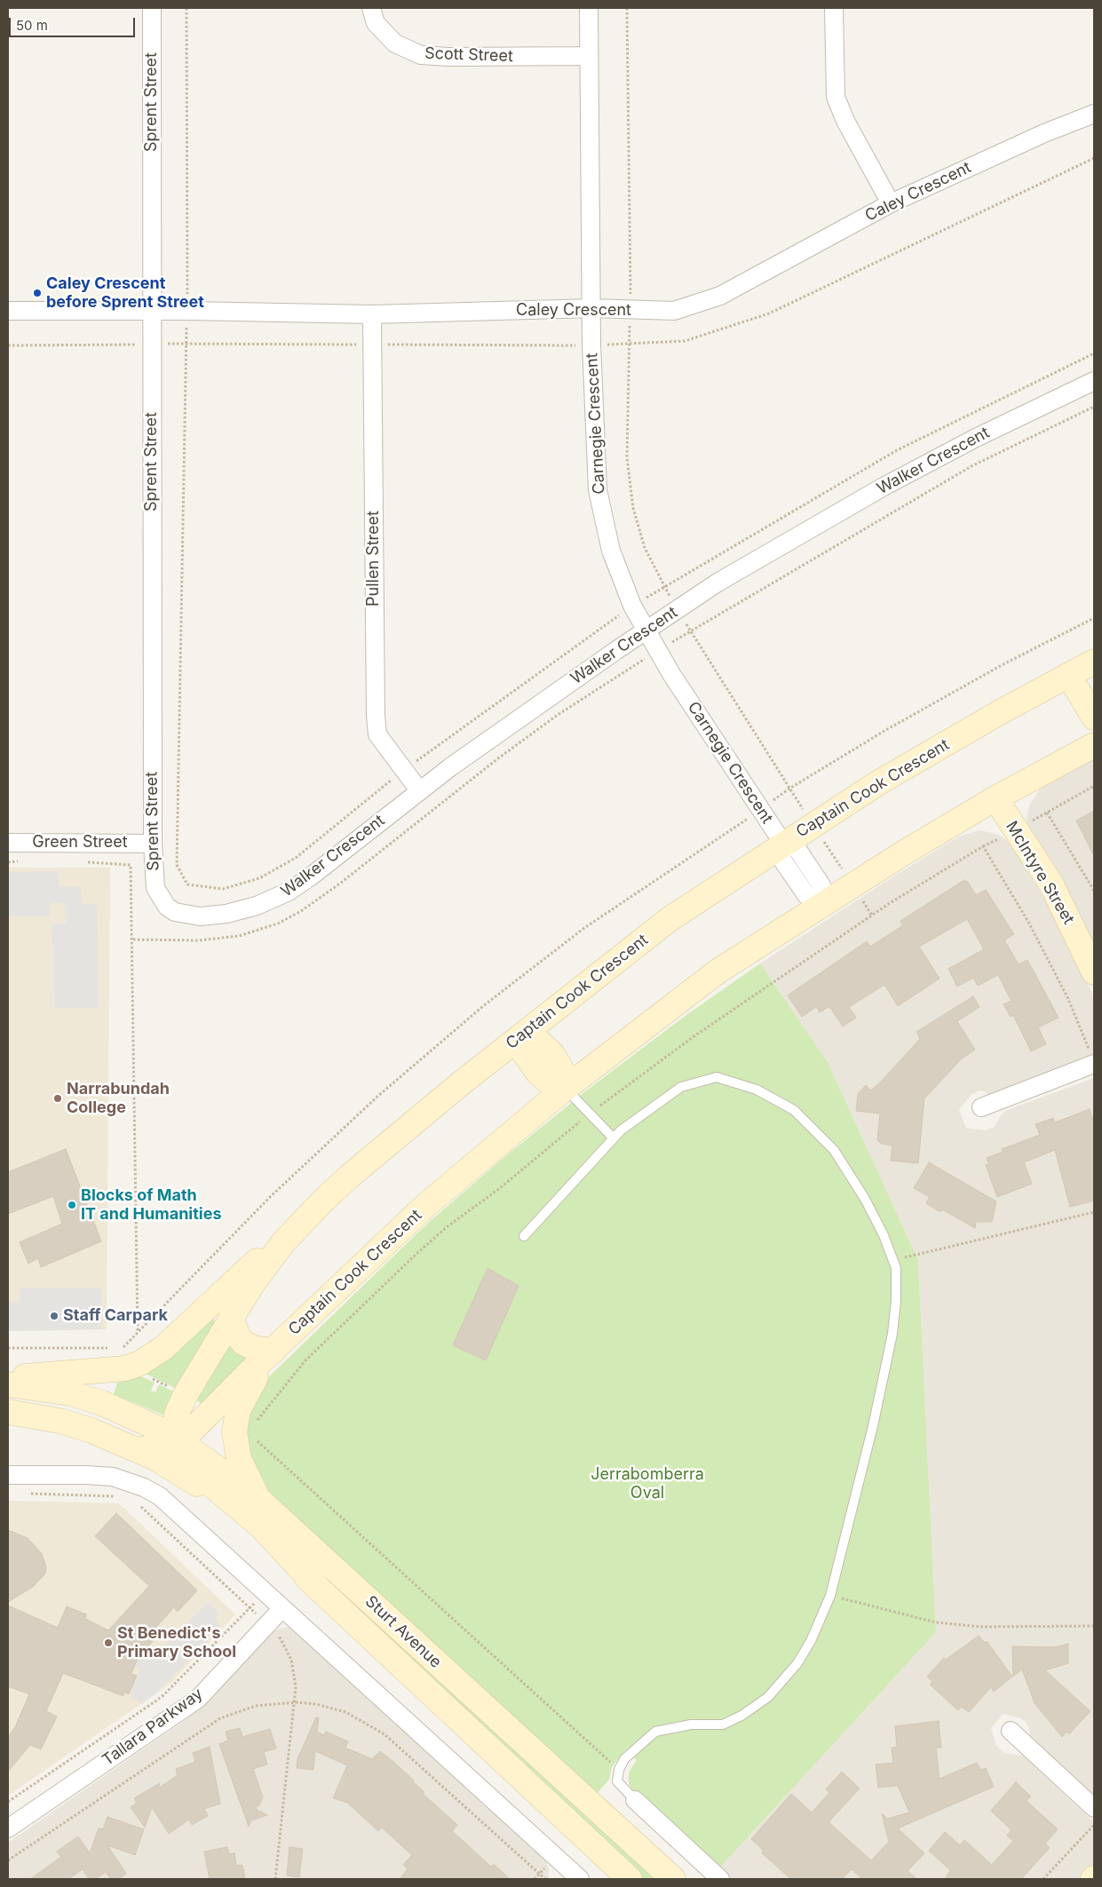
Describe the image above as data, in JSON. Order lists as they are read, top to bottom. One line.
{"streets":{"main road":["Captain Cook Crescent","McIntyre Street","Sturt Avenue"],"street":["Scott Street","Sprent Street","Caley Crescent","Carnegie Crescent","Walker Crescent","Pullen Street","Green Street","Tallara Parkway"]},"crossings":[["Scott Street","Carnegie Crescent"],["Sprent Street","Caley Crescent"],["Sprent Street","Walker Crescent"],["Sprent Street","Green Street"],["Caley Crescent","Carnegie Crescent"],["Caley Crescent","Pullen Street"],["Carnegie Crescent","Walker Crescent"],["Carnegie Crescent","Captain Cook Crescent"],["Walker Crescent","Pullen Street"],["Captain Cook Crescent","McIntyre Street"],["Captain Cook Crescent","Sturt Avenue"]],"parks":["Jerrabomberra Oval"],"places":["Caley Crescent before Sprent Street","Narrabundah College","Blocks of Math IT and Humanities","Staff Carpark","St Benedict's Primary School"],"scale_bar":"50 m"}
